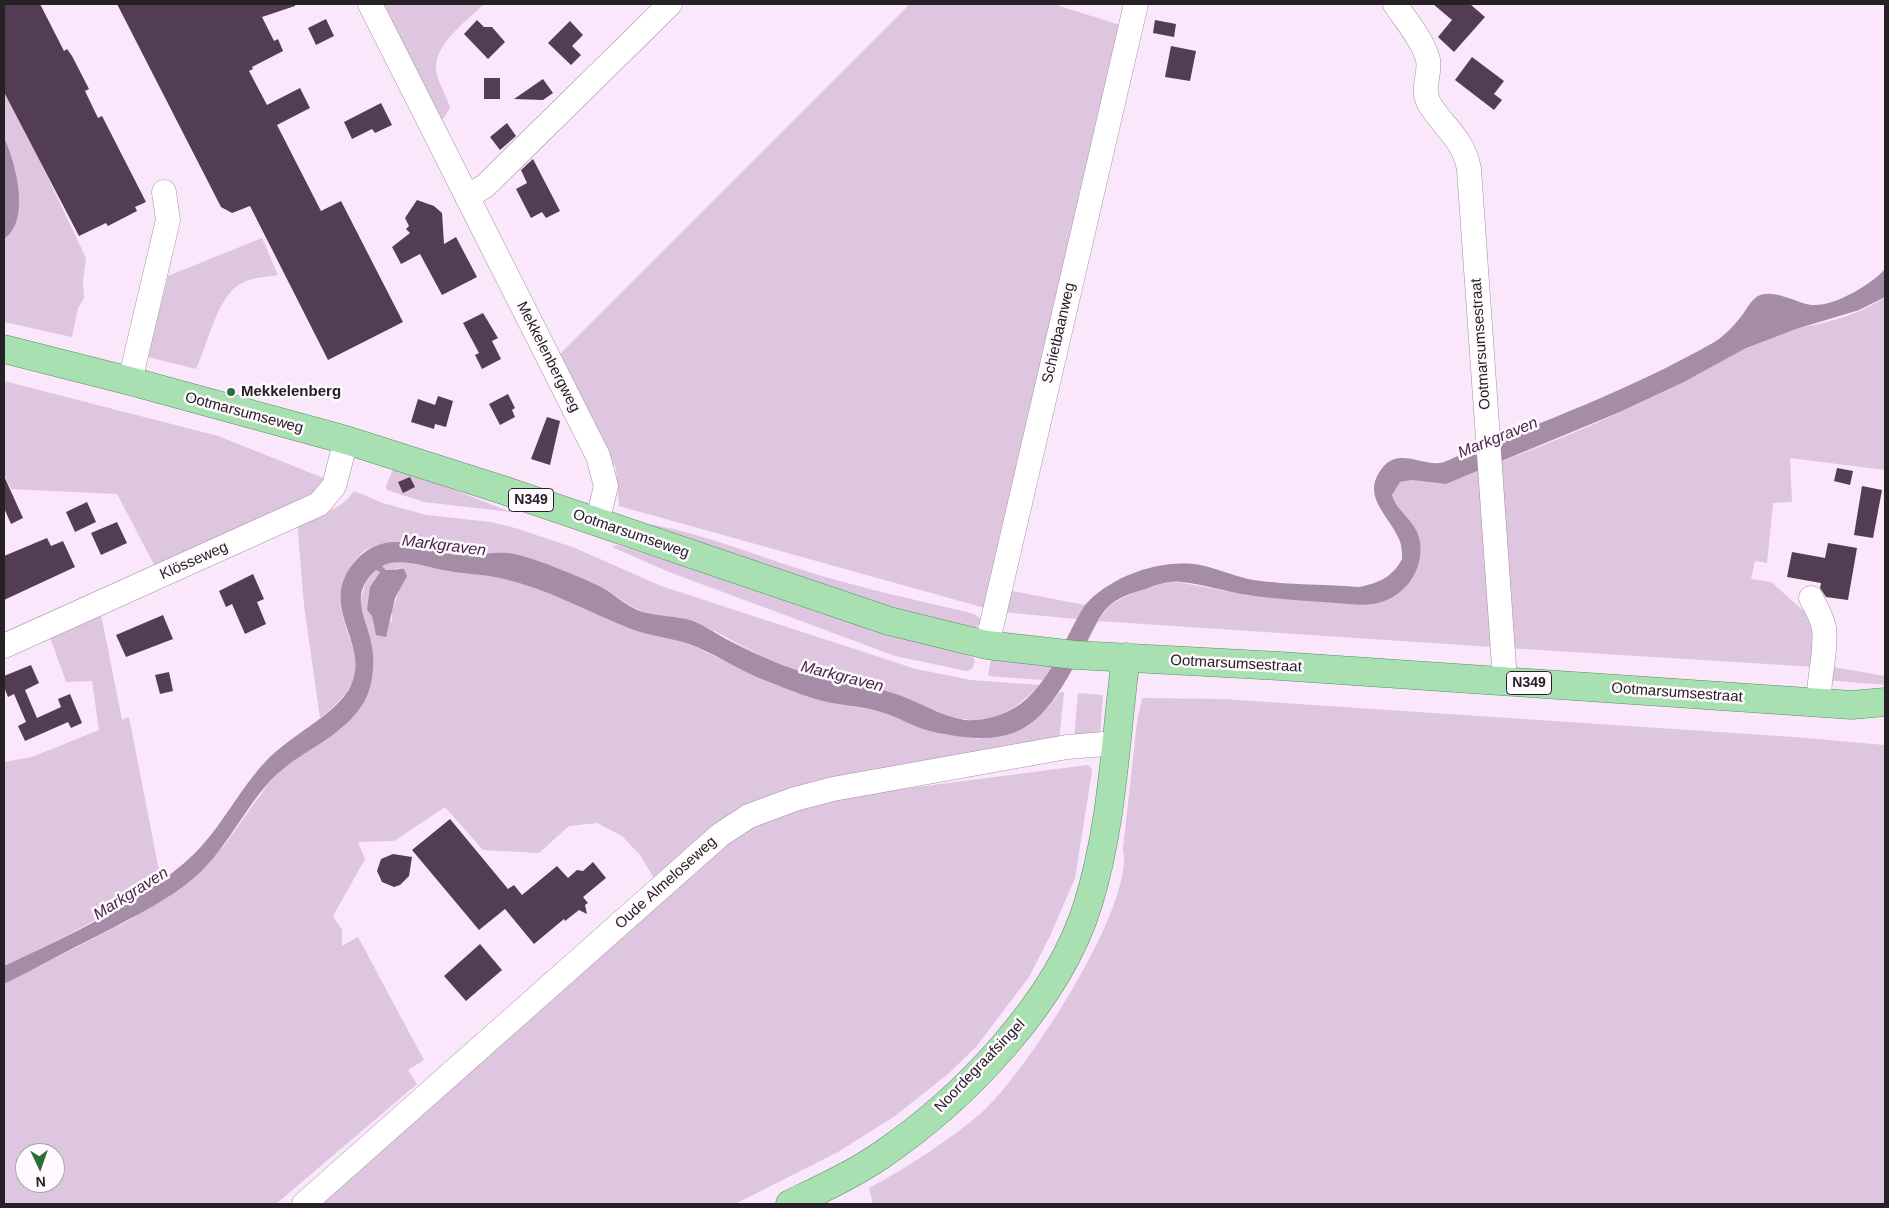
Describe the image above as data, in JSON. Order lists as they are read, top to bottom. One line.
{"streets":{"main road":["Ootmarsumsestraat","Ootmarsumseweg","N349","Noordegraafsingel"],"street":["Schietbaanweg","Mekkelenbergweg","Klösseweg","Oude Almeloseweg"]},"crossings":[["Schietbaanweg","Ootmarsumseweg"],["Ootmarsumsestraat","Ootmarsumseweg"],["Ootmarsumsestraat","Noordegraafsingel"],["Mekkelenbergweg","Ootmarsumseweg"],["Ootmarsumseweg","Klösseweg"],["Oude Almeloseweg","Noordegraafsingel"]],"water":["Markgraven"],"places":["Mekkelenberg"],"north":"bottom"}
